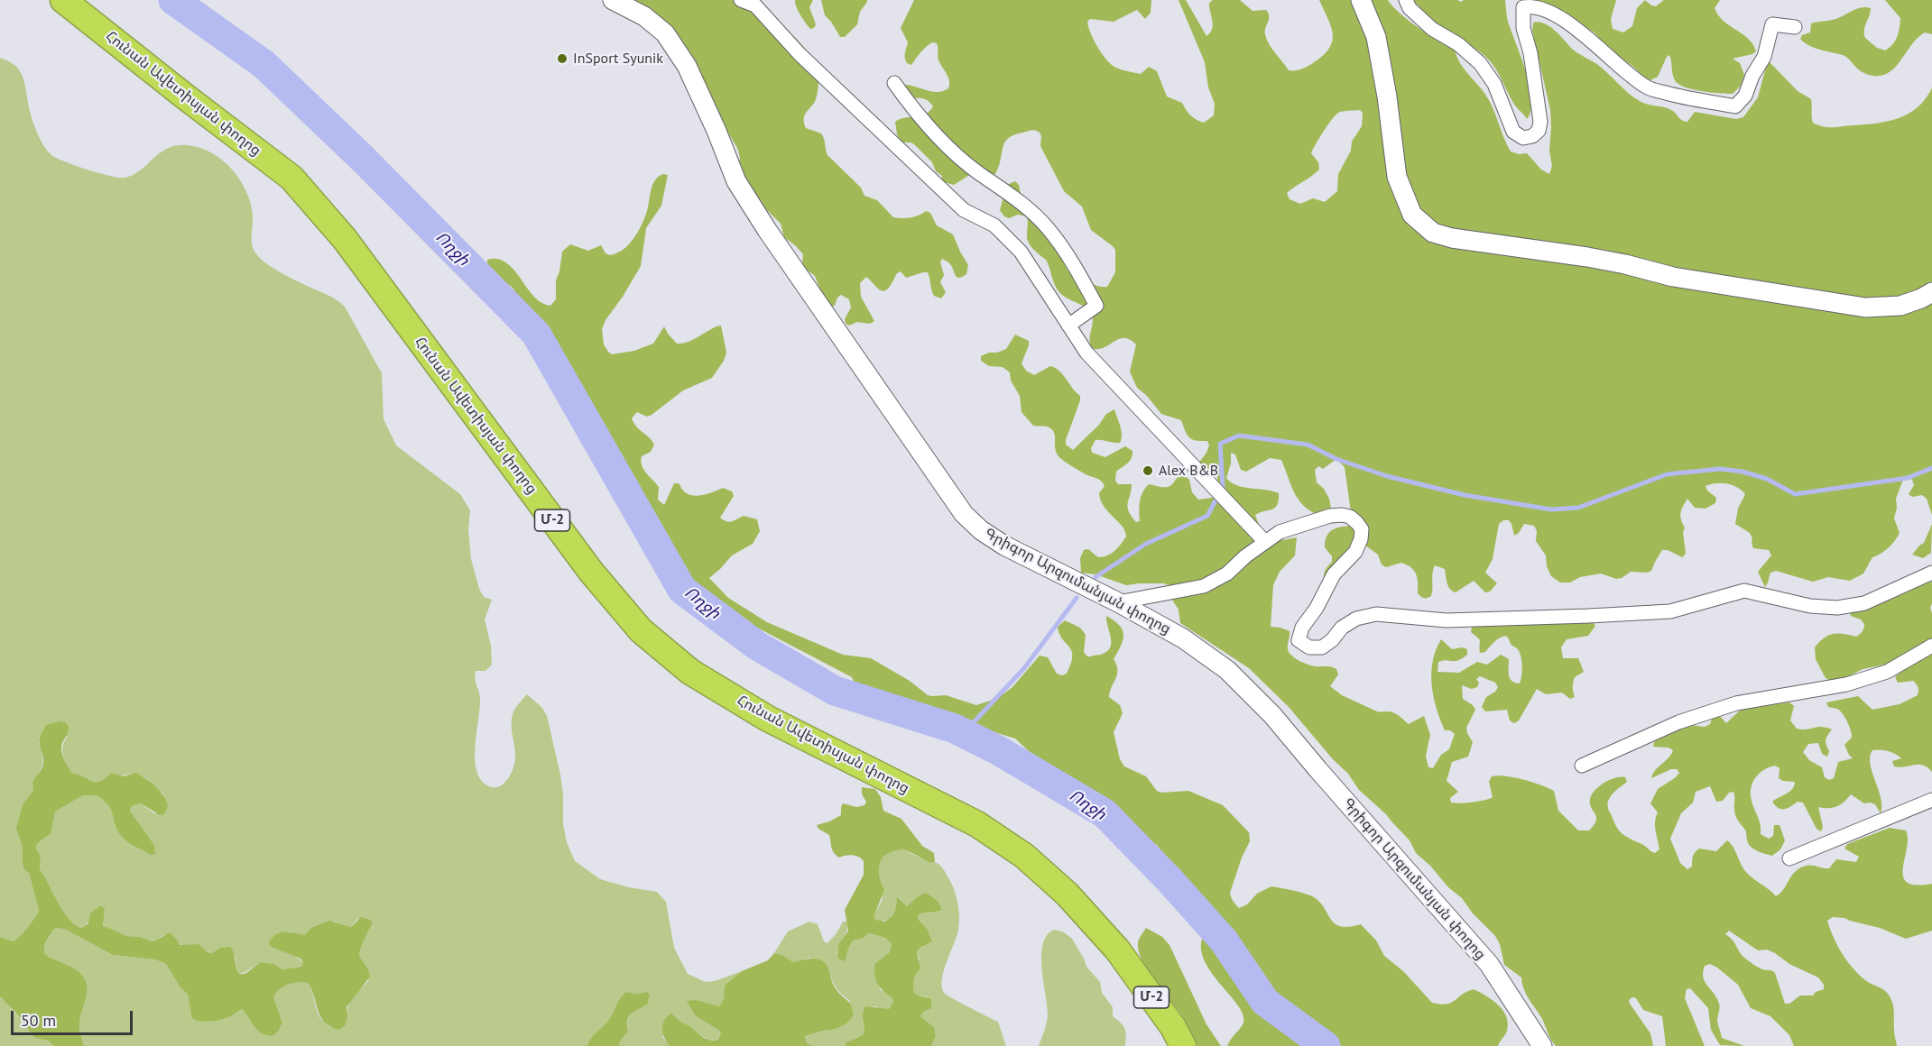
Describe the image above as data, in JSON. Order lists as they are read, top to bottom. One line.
{"streets":{"highway":["Հունան Ավետիսյան փողոց","Մ-2"],"street":["Գրիգոր Արզումանյան փողոց"]},"water":["Ողջի"],"places":["InSport Syunik","Alex B&B"],"scale_bar":"50 m"}
